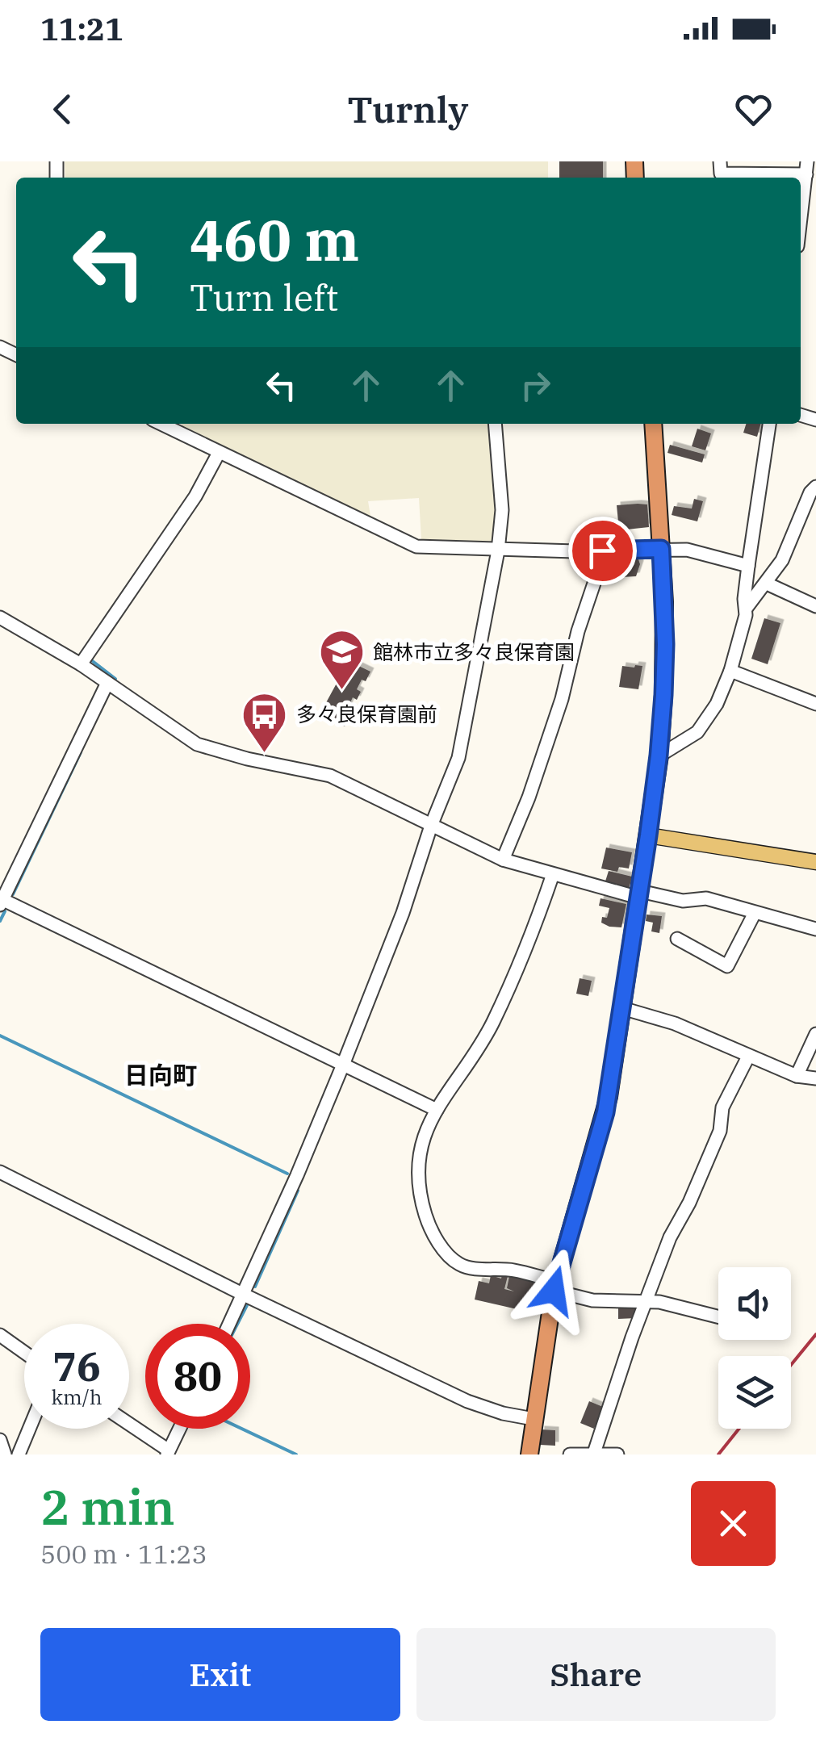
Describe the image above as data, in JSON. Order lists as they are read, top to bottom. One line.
{"districts":["日向町"],"places":{"school or university":["館林市立多々良保育園"],"bus stop":["多々良保育園前"]},"page":{"status":"11:21","header":"Turnly","turn":["460 m","Turn left"],"speed":"76 km/h","limit":"80","heading":["2 min","500 m · 11:23"],"buttons":["Exit","Share"]}}
